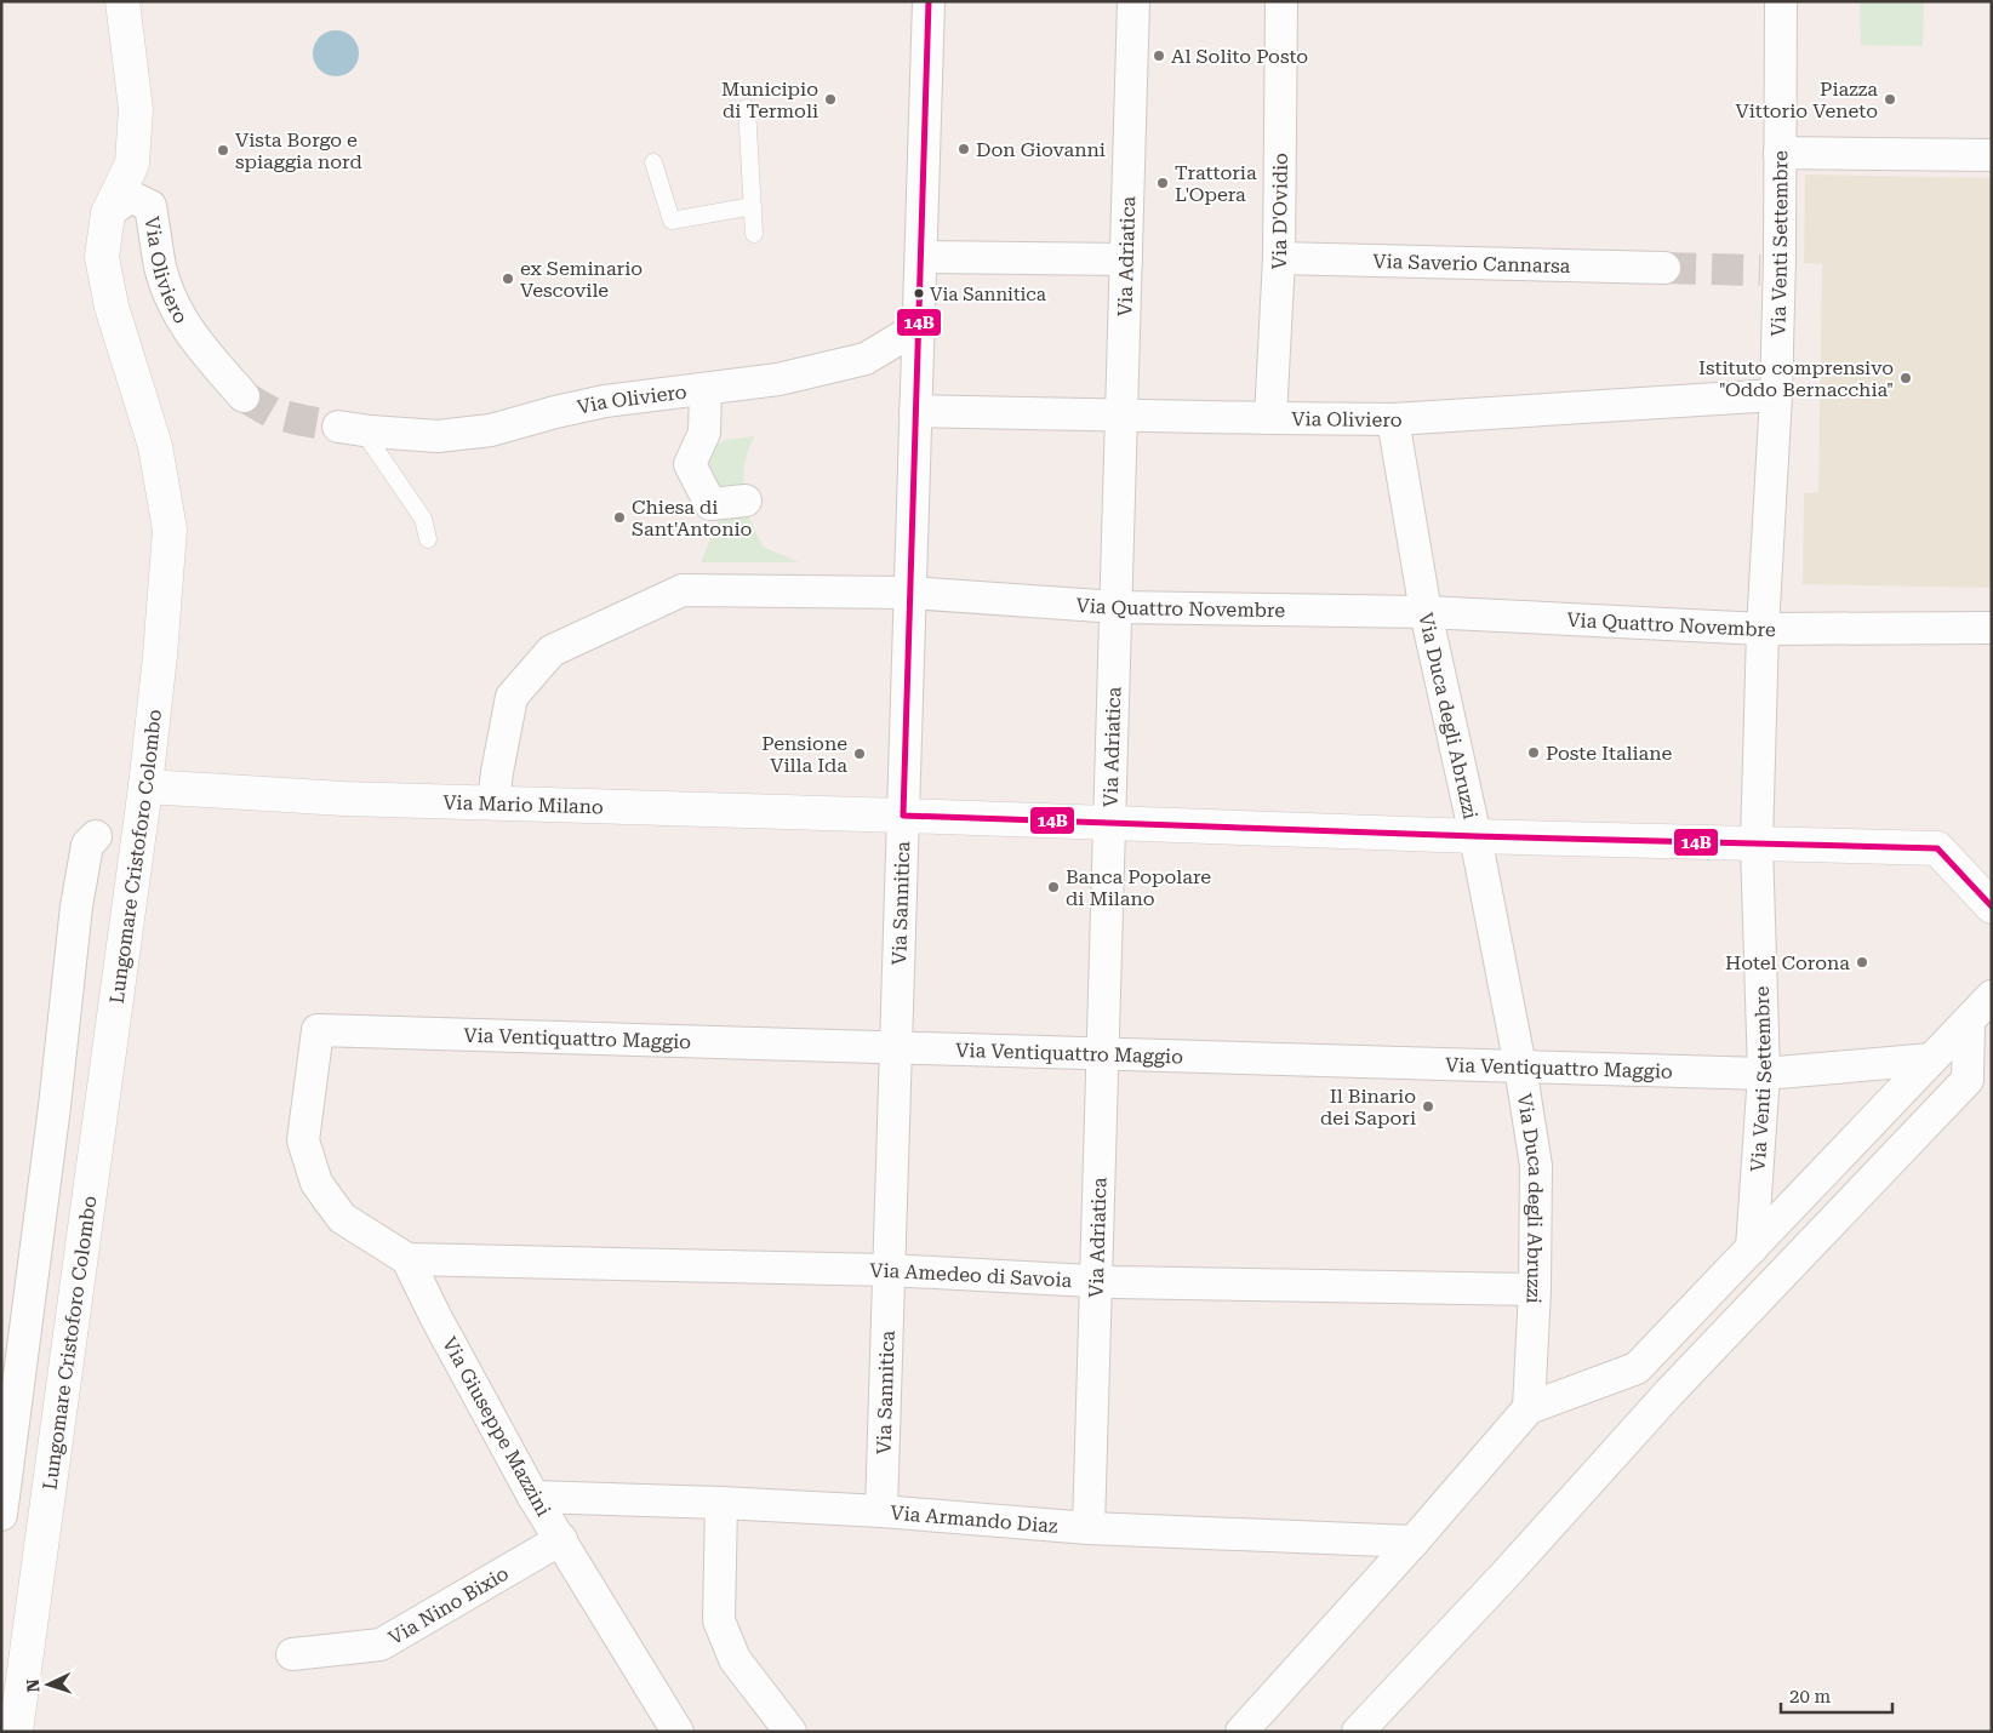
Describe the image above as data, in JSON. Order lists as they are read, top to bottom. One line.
{"streets":{"street":["Via D'Ovidio","Via Venti Settembre","Via Adriatica","Via Saverio Cannarsa","Via Oliviero","Via Quattro Novembre","Via Duca degli Abruzzi","Via Mario Milano","Lungomare Cristoforo Colombo","Via Sannitica","Via Ventiquattro Maggio","Via Amedeo di Savoia","Via Giuseppe Mazzini","Via Armando Diaz","Via Nino Bixio"]},"crossings":[["Via D'Ovidio","Via Saverio Cannarsa"],["Via D'Ovidio","Via Oliviero"],["Via Venti Settembre","Via Oliviero"],["Via Venti Settembre","Via Quattro Novembre"],["Via Venti Settembre","Via Mario Milano"],["Via Venti Settembre","Via Ventiquattro Maggio"],["Via Adriatica","Via Oliviero"],["Via Adriatica","Via Quattro Novembre"],["Via Adriatica","Via Mario Milano"],["Via Adriatica","Via Ventiquattro Maggio"],["Via Adriatica","Via Amedeo di Savoia"],["Via Adriatica","Via Armando Diaz"],["Via Oliviero","Via Duca degli Abruzzi"],["Via Oliviero","Lungomare Cristoforo Colombo"],["Via Oliviero","Via Sannitica"],["Via Quattro Novembre","Via Duca degli Abruzzi"],["Via Quattro Novembre","Via Mario Milano"],["Via Quattro Novembre","Via Sannitica"],["Via Duca degli Abruzzi","Via Mario Milano"],["Via Duca degli Abruzzi","Via Ventiquattro Maggio"],["Via Duca degli Abruzzi","Via Amedeo di Savoia"],["Via Mario Milano","Lungomare Cristoforo Colombo"],["Via Mario Milano","Via Sannitica"],["Via Sannitica","Via Ventiquattro Maggio"],["Via Sannitica","Via Amedeo di Savoia"],["Via Sannitica","Via Armando Diaz"],["Via Ventiquattro Maggio","Via Amedeo di Savoia"],["Via Ventiquattro Maggio","Via Giuseppe Mazzini"],["Via Amedeo di Savoia","Via Giuseppe Mazzini"],["Via Giuseppe Mazzini","Via Armando Diaz"],["Via Giuseppe Mazzini","Via Nino Bixio"]],"places":["Al Solito Posto","Municipio di Termoli","Piazza Vittorio Veneto","Don Giovanni","Vista Borgo e spiaggia nord","Trattoria L'Opera","ex Seminario Vescovile","Via Sannitica","Istituto comprensivo \"Oddo Bernacchia\"","Chiesa di Sant'Antonio","Poste Italiane","Pensione Villa Ida","Banca Popolare di Milano","Hotel Corona","Il Binario dei Sapori"],"lines":["transit line 14B"],"scale_bar":"20 m","north":"left"}
